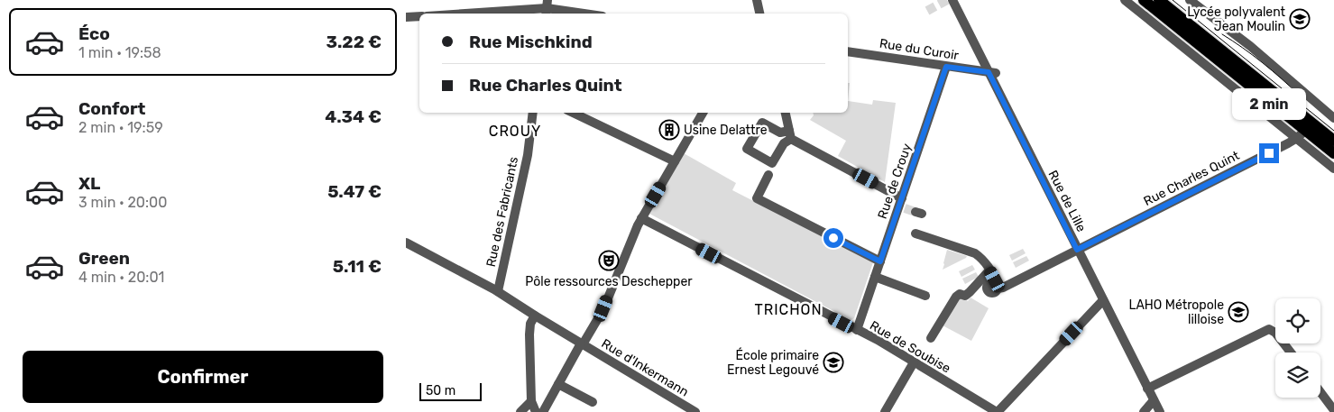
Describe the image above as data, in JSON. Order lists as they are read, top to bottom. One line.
{"streets":{"street":["Rue du Curoir","Rue Charles Quint","Rue de Crouy","Rue de Lille","Rue des Fabricants","Rue de Soubise","Rue d'Inkermann"]},"crossings":[["Rue du Curoir","Rue de Crouy"],["Rue du Curoir","Rue de Lille"],["Rue Charles Quint","Rue de Lille"],["Rue de Crouy","Rue de Soubise"],["Rue des Fabricants","Rue d'Inkermann"]],"districts":["CROUY","TRICHON"],"places":{"school or university":["Lycée polyvalent Jean Moulin","LAHO Métropole lilloise","École primaire Ernest Legouvé"],"building":["Usine Delattre"],"theatre":["Pôle ressources Deschepper"]},"scale_bar":"50 m","page":{"list":[{"name":"Éco","note":"1 min · 19:58","value":"3.22 €"},{"name":"Confort","note":"2 min · 19:59","value":"4.34 €"},{"name":"XL","note":"3 min · 20:00","value":"5.47 €"},{"name":"Green","note":"4 min · 20:01","value":"5.11 €"}],"banner":["Rue Mischkind","Rue Charles Quint"],"bubble":"2 min","buttons":"Confirmer","scale":"50 m"}}
